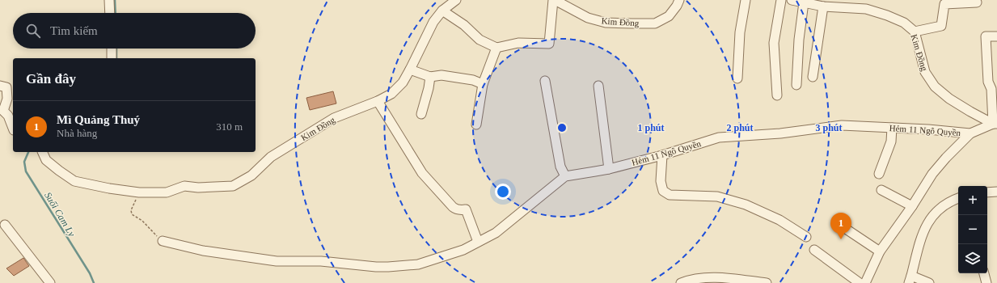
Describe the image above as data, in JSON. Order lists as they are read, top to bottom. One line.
{"streets":{"street":["Kim Đồng","Hẻm 11 Ngô Quyền"]},"crossings":[["Kim Đồng","Hẻm 11 Ngô Quyền"]],"water":["Suối Cam Ly"],"page":{"search":"Tìm kiếm","heading":"Gần đây","list":[{"mark":"1","name":"Mì Quảng Thuý","note":"Nhà hàng","value":"310 m"}],"map_buttons":["+","−"],"pins":"1"},"rings":["1 phút","2 phút","3 phút"]}
